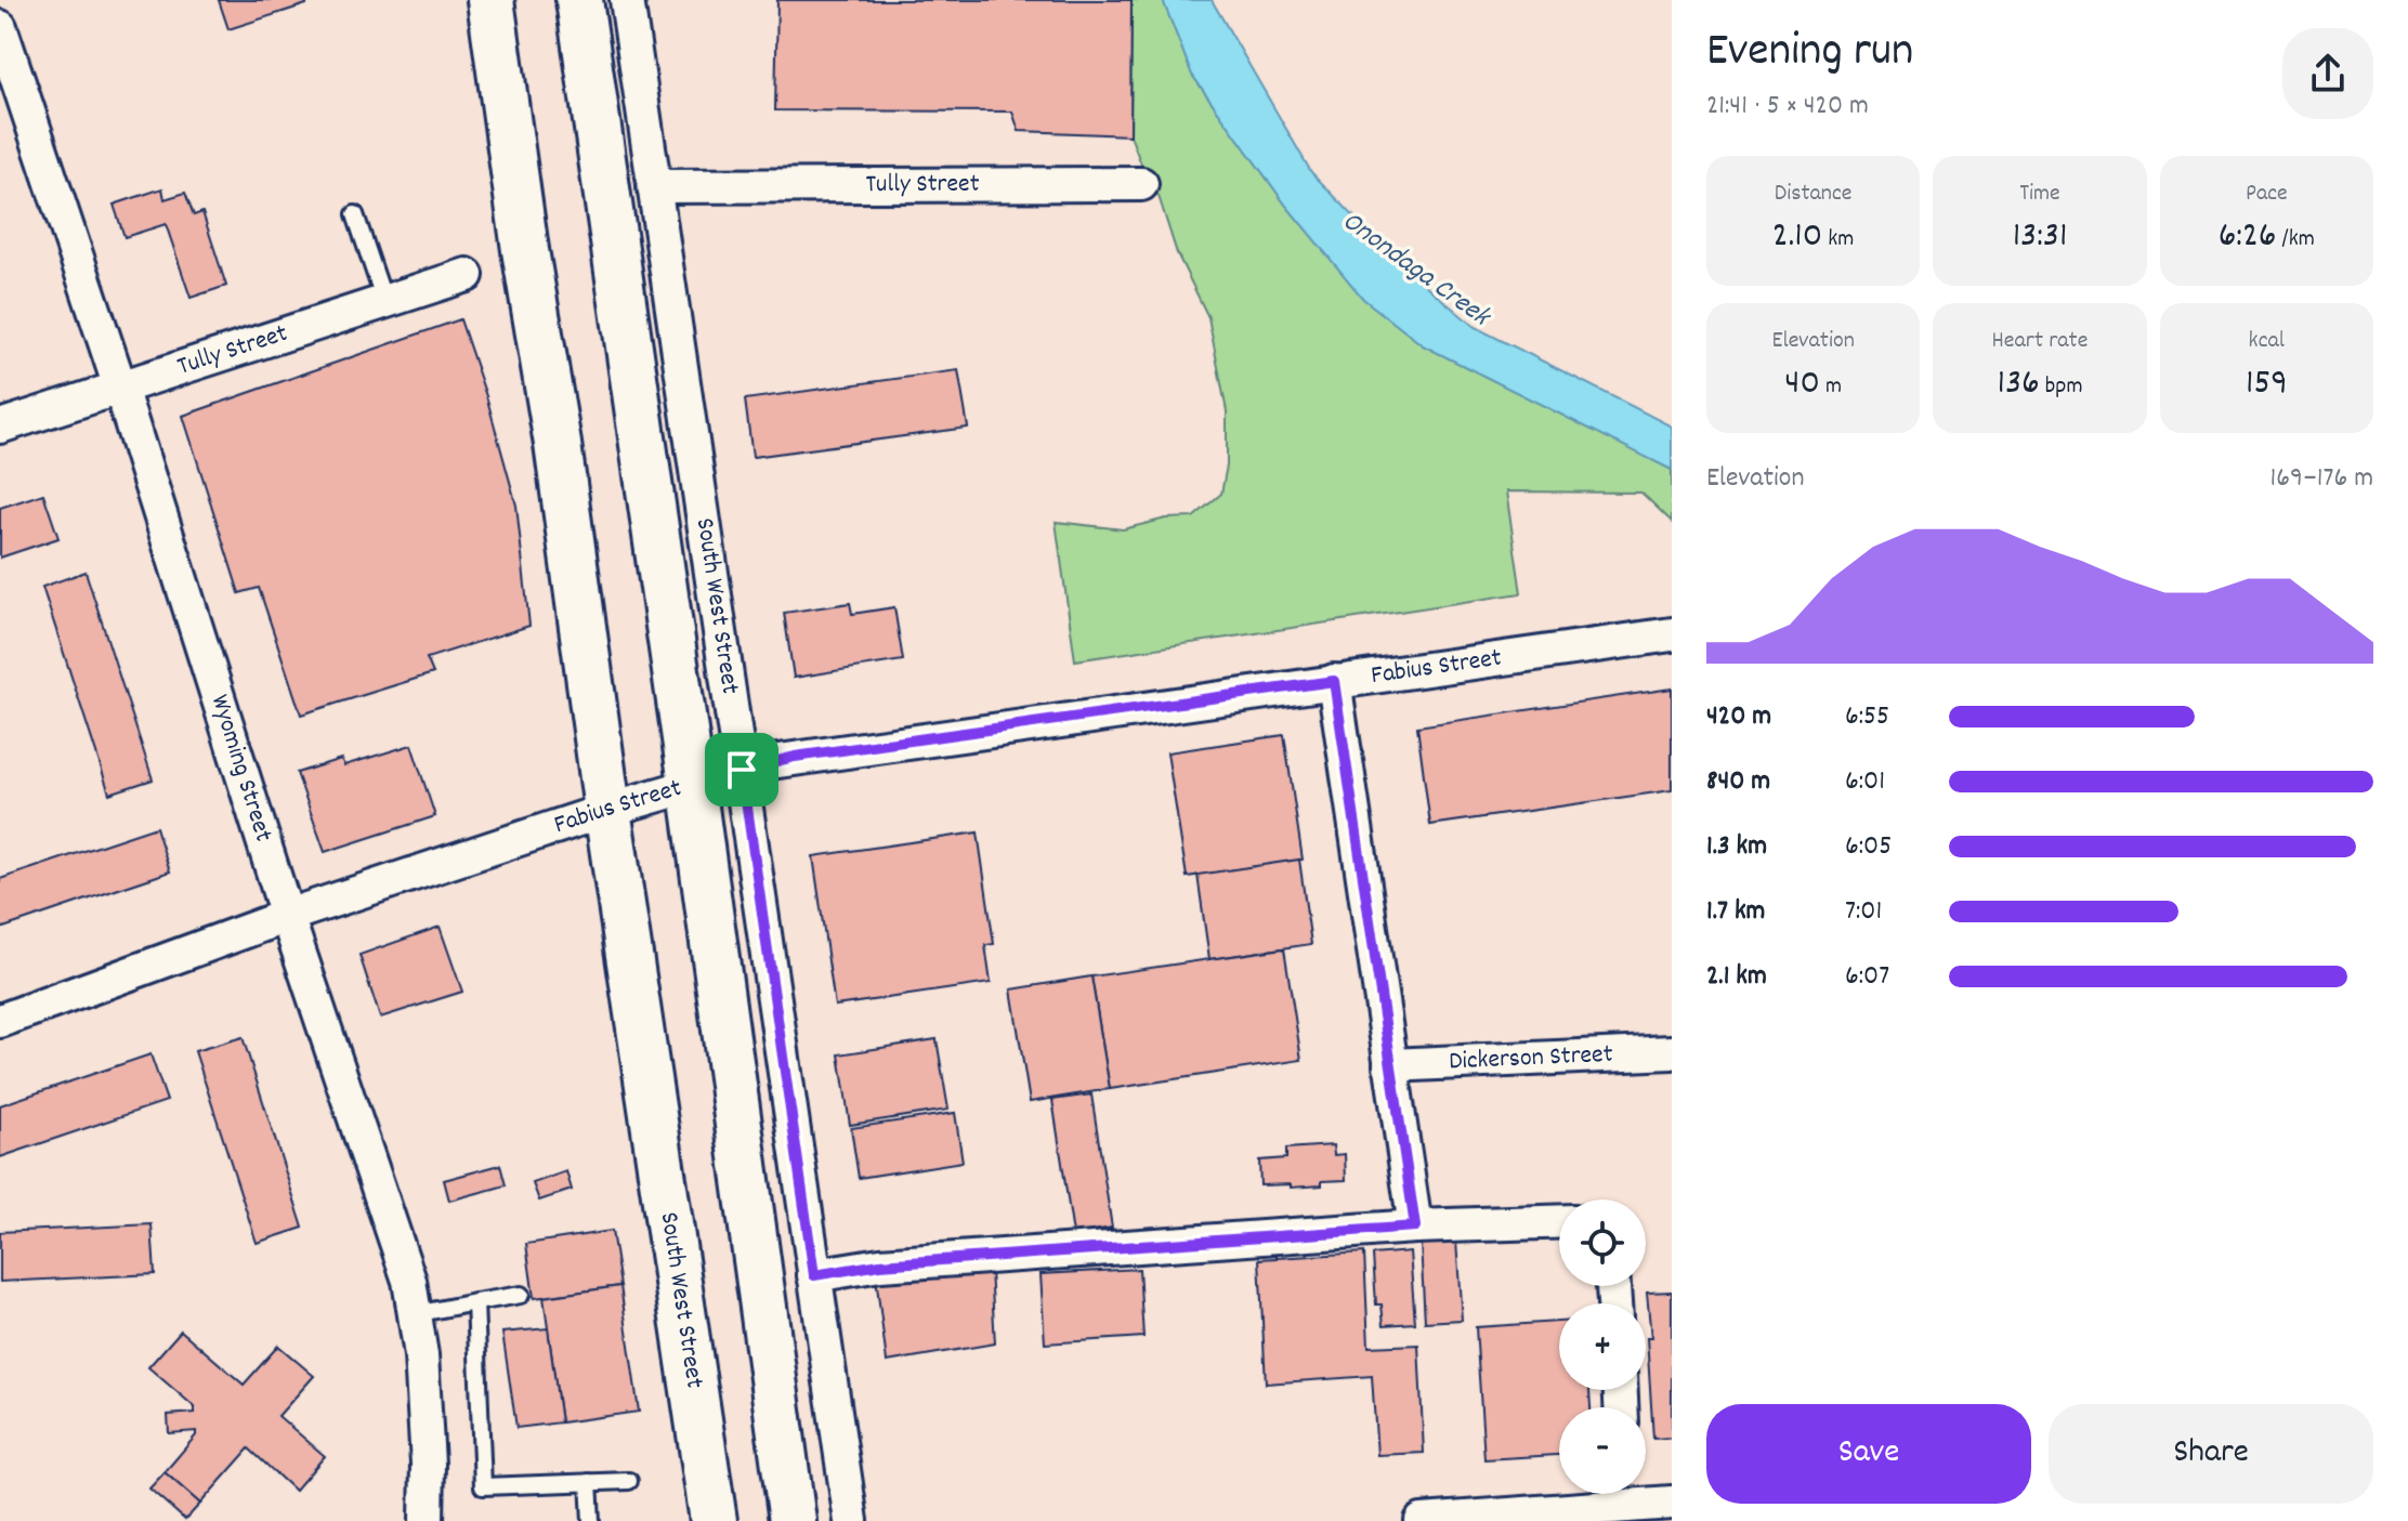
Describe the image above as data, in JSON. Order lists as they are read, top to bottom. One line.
{"streets":{"main road":["South West Street"],"street":["Tully Street","Fabius Street","Wyoming Street","Dickerson Street"]},"crossings":[["Tully Street","South West Street"],["Tully Street","Wyoming Street"],["South West Street","Fabius Street"],["Fabius Street","Wyoming Street"]],"water":["Onondaga Creek"],"page":{"heading":["Evening run","21:41 · 5 × 420 m"],"stats":[["Distance","2.10 km"],["Time","13:31"],["Pace","6:26 /km"],["Elevation","40 m"],["Heart rate","136 bpm"],["kcal","159"]],"chart":["Elevation","169–176 m"],"list":[{"name":"420 m","note":"6:55"},{"name":"840 m","note":"6:01"},{"name":"1.3 km","note":"6:05"},{"name":"1.7 km","note":"7:01"},{"name":"2.1 km","note":"6:07"}],"map_buttons":["+","−"],"buttons":["Save","Share"]}}
